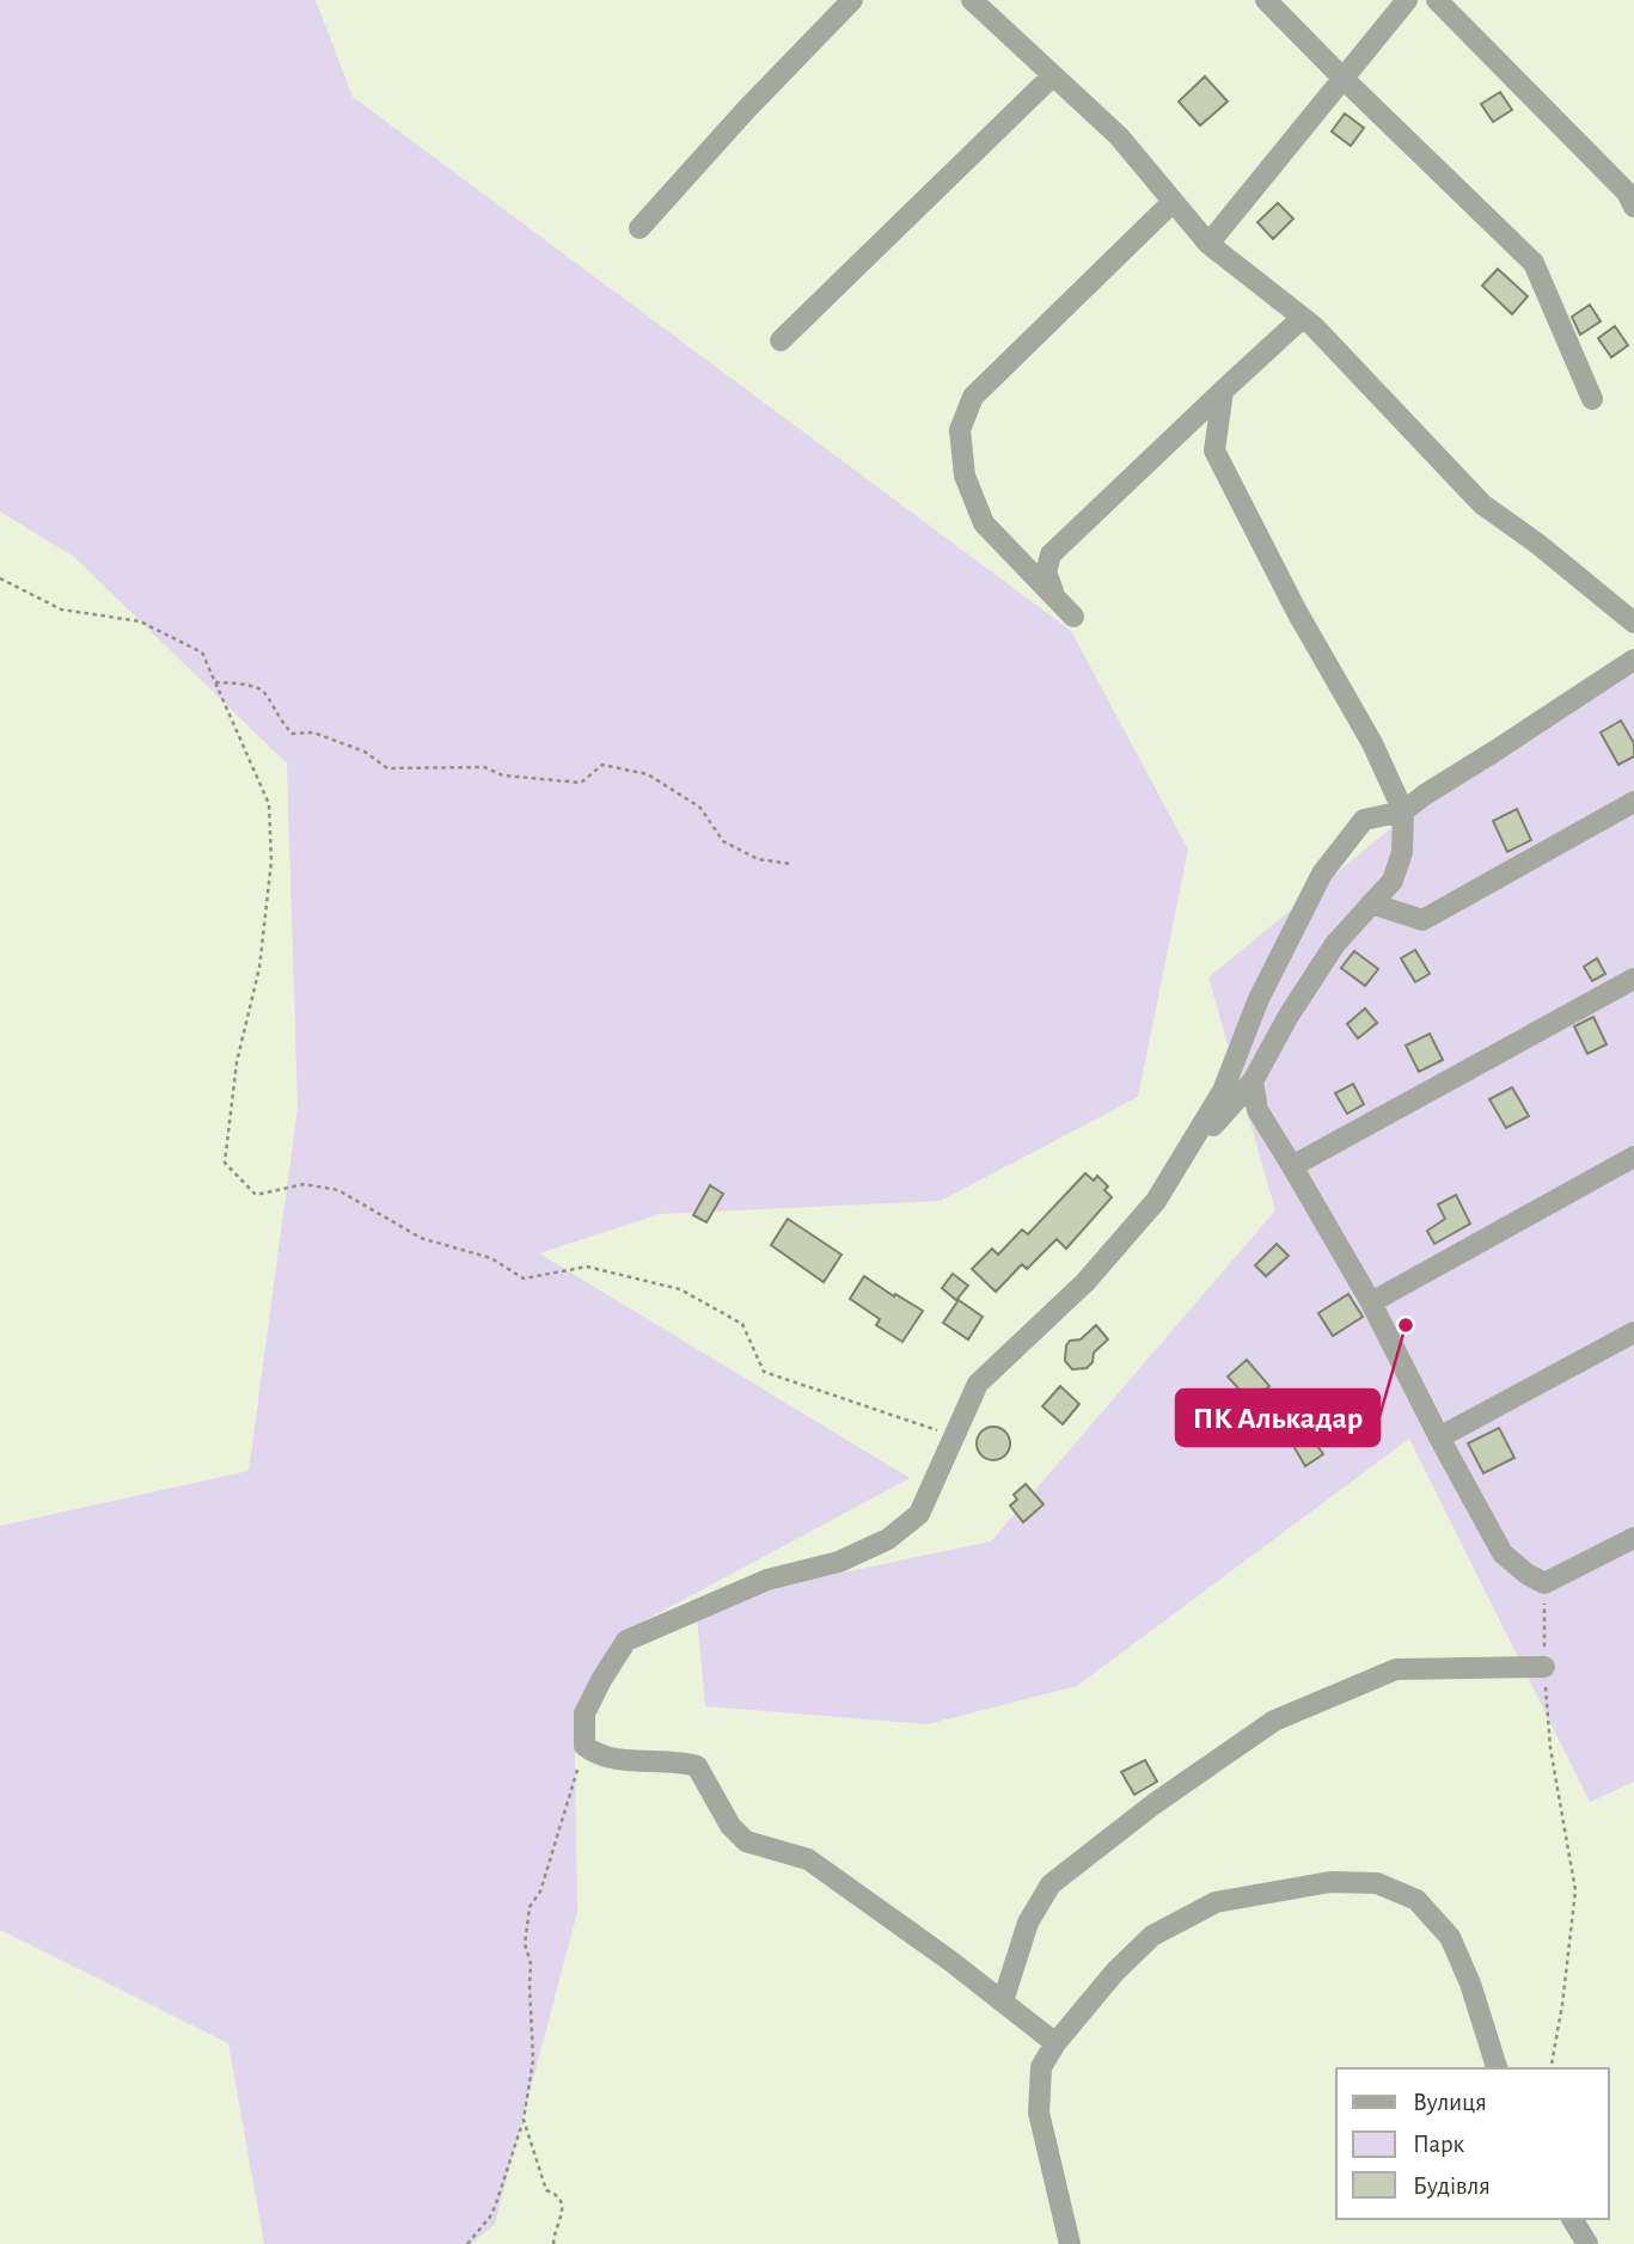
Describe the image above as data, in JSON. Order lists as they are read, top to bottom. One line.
{"places":["ПК Алькадар"],"legend":["Вулиця","Парк","Будівля"]}
